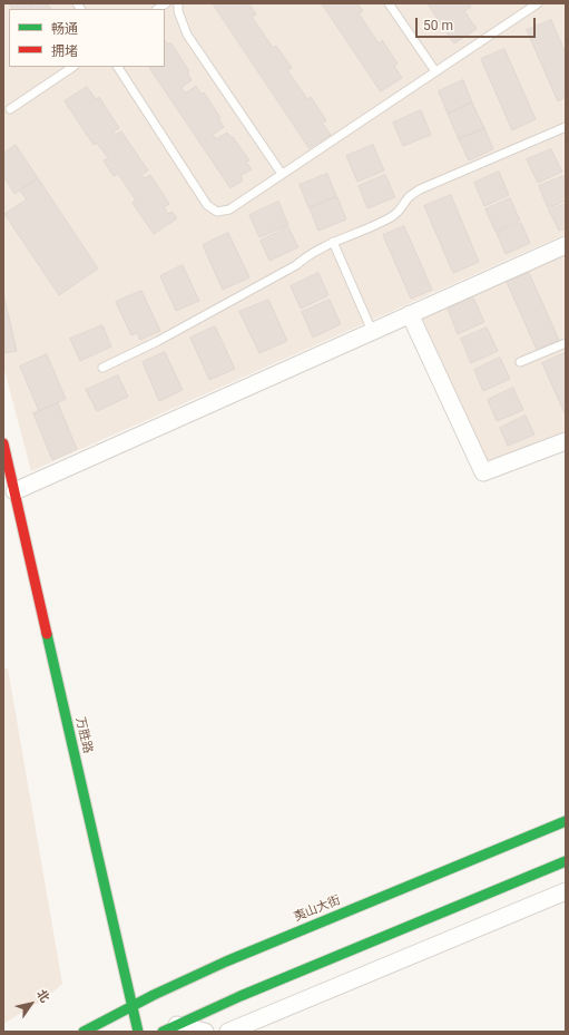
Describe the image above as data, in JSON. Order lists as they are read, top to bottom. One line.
{"streets":{"main road":["万胜路","夷山大街"]},"crossings":[["万胜路","夷山大街"]],"legend":["畅通","拥堵"],"scale_bar":"50 m","north":"top right"}
